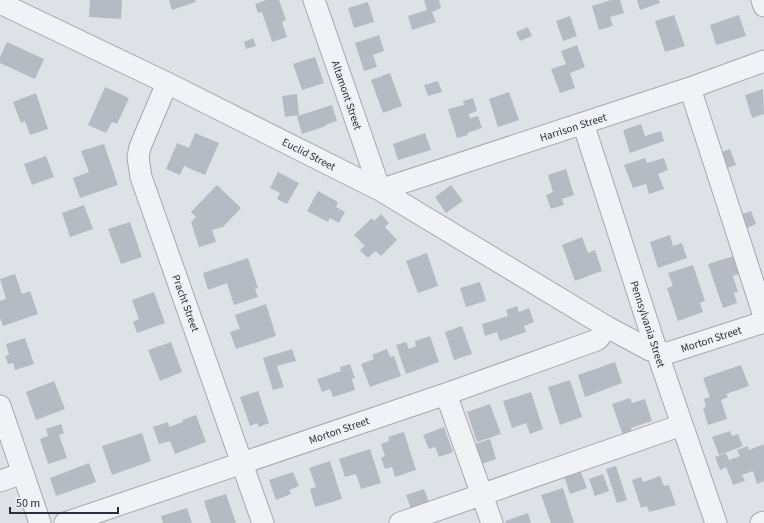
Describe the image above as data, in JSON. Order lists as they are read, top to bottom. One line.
{"streets":{"street":["Altamont Street","Harrison Street","Euclid Street","Pracht Street","Pennsylvania Street","Morton Street"]},"crossings":[["Altamont Street","Harrison Street"],["Altamont Street","Euclid Street"],["Harrison Street","Euclid Street"],["Harrison Street","Pennsylvania Street"],["Euclid Street","Pracht Street"],["Euclid Street","Pennsylvania Street"],["Euclid Street","Morton Street"],["Pracht Street","Morton Street"],["Pennsylvania Street","Morton Street"]],"scale_bar":"50 m"}
